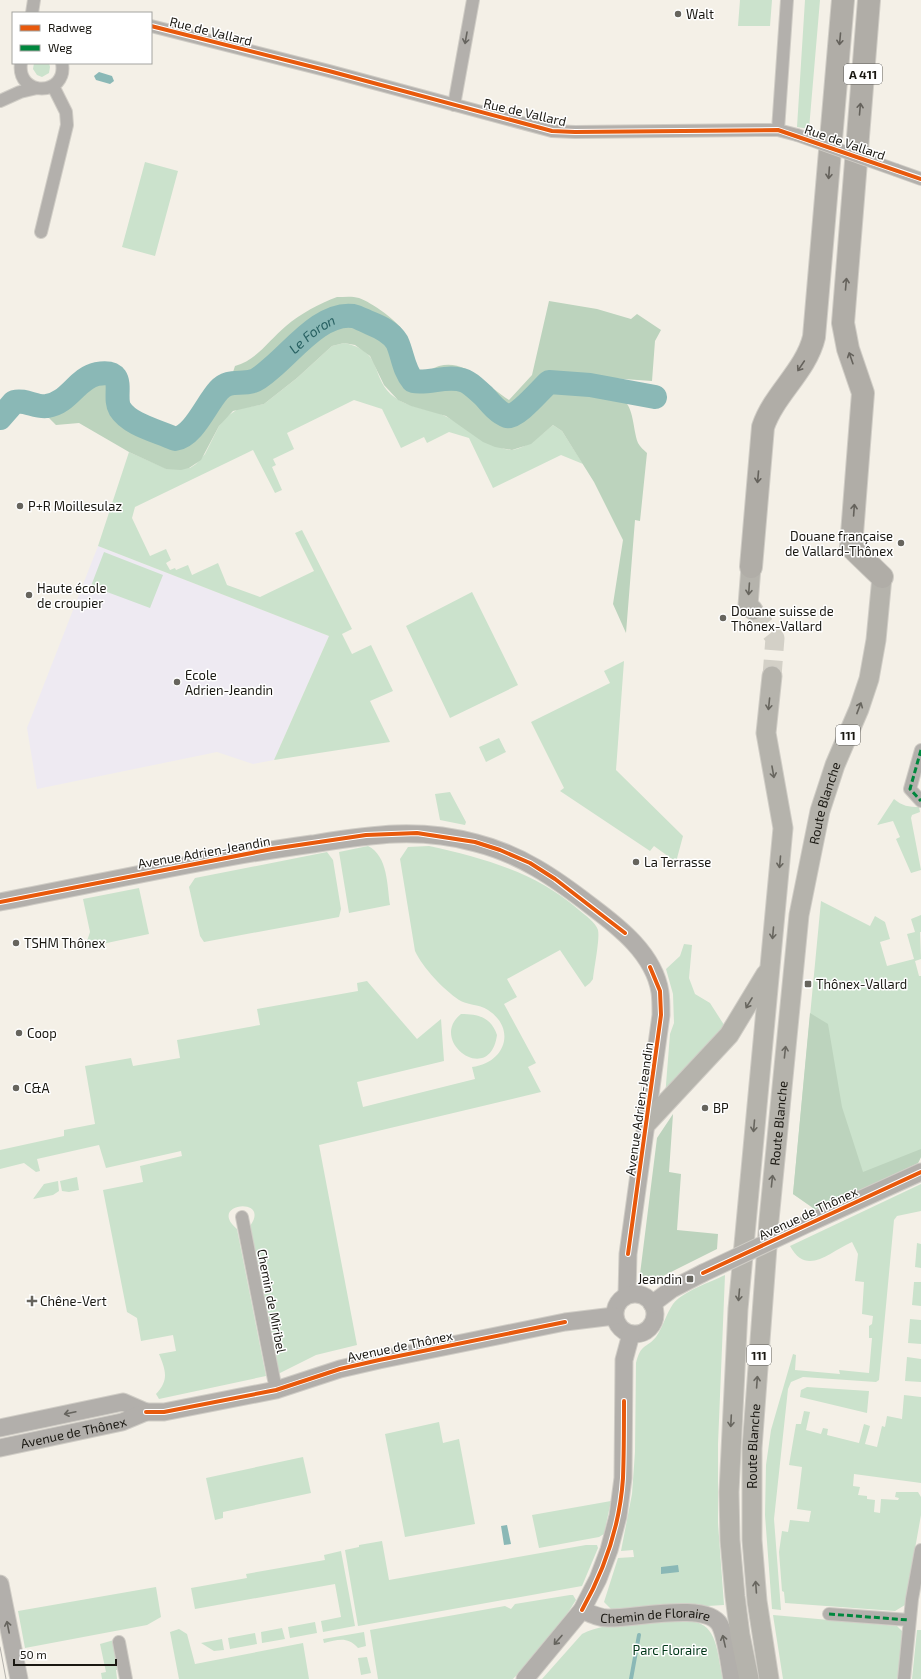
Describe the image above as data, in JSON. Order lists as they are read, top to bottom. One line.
{"streets":{"highway":["A 411"],"main road":["111","Route Blanche"],"street":["Rue de Vallard","Avenue Adrien-Jeandin","Avenue de Thônex","Chemin de Miribel","Chemin de Floraire"]},"crossings":[["A 411","Route Blanche"],["Avenue Adrien-Jeandin","Avenue de Thônex"],["Avenue de Thônex","Chemin de Miribel"]],"one_way":["Chemin de Floraire"],"water":["Le Foron"],"parks":["Parc Floraire"],"places":{"other":["Walt","P+R Moillesulaz","Douane française de Vallard-Thônex","Haute école de croupier","Douane suisse de Thônex-Vallard","Ecole Adrien-Jeandin","La Terrasse","TSHM Thônex","Coop","C&A","BP"],"transit":["Thônex-Vallard","Jeandin"],"health":["Chêne-Vert"]},"legend":["Radweg","Weg"],"scale_bar":"50 m"}
